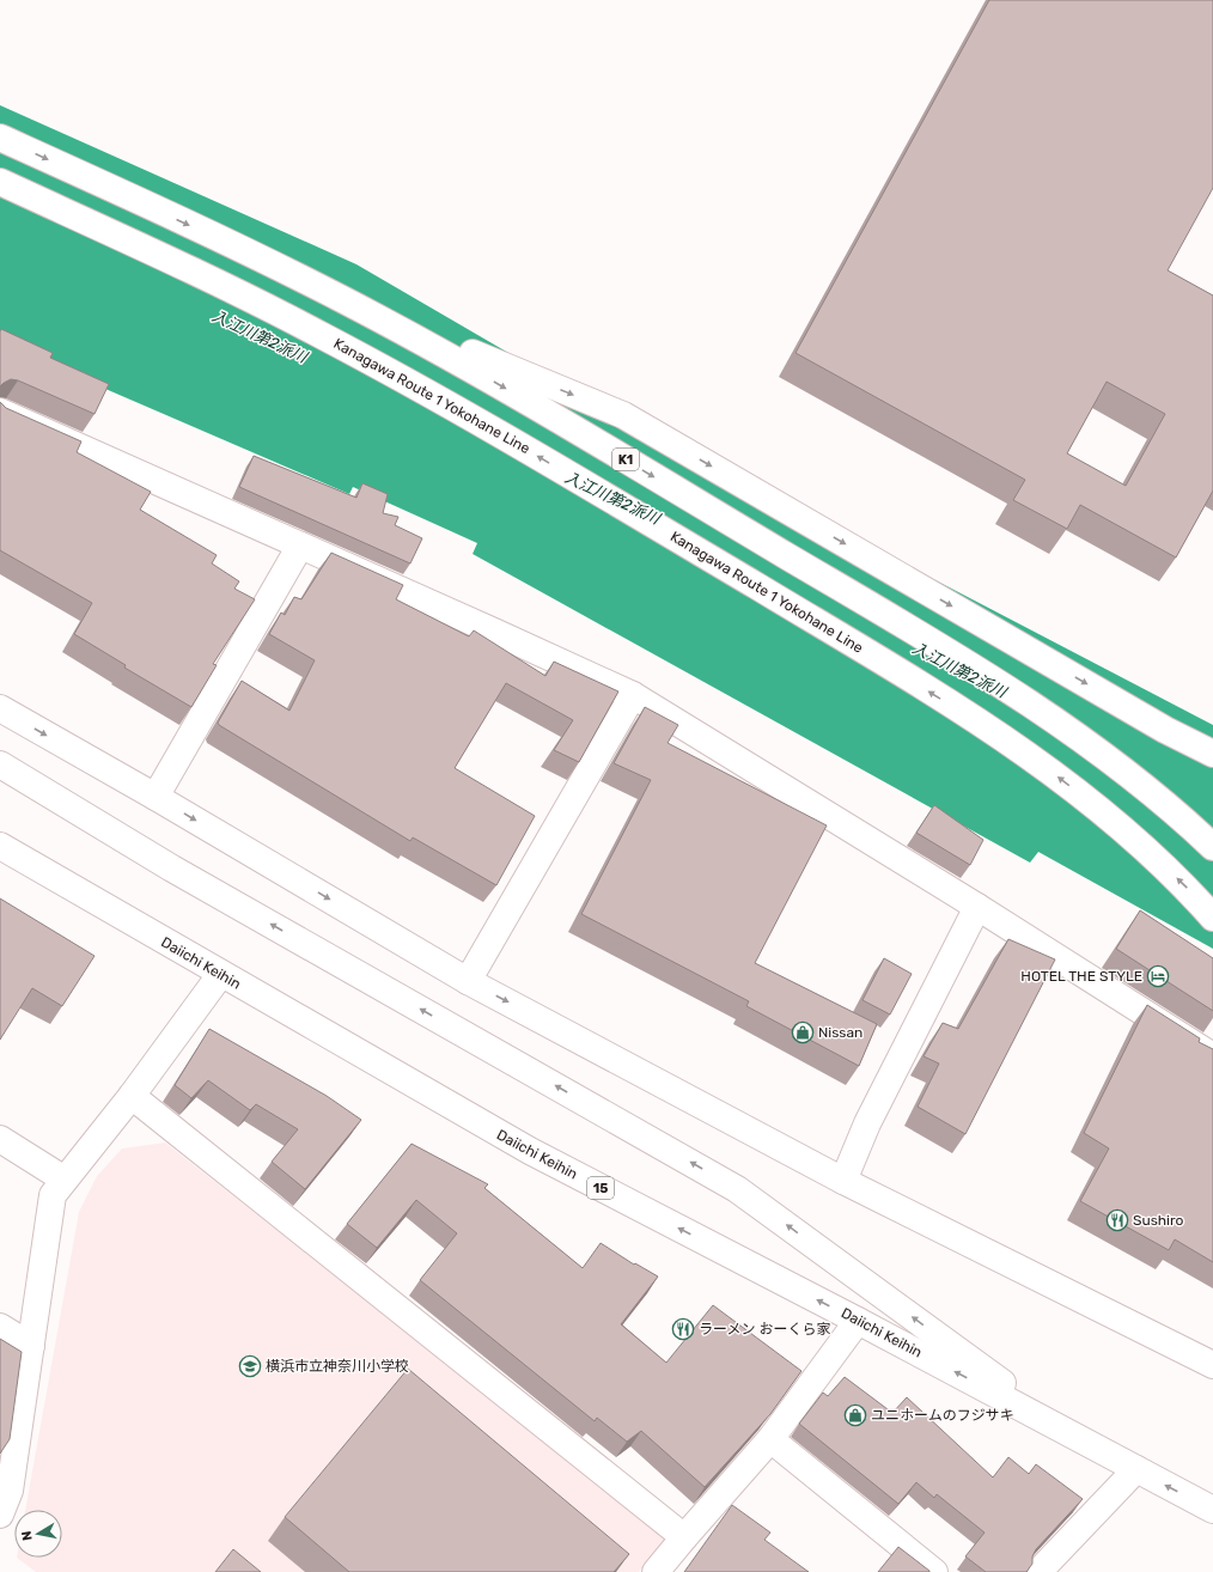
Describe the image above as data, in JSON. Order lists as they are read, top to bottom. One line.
{"streets":{"main road":["Kanagawa Route 1 Yokohane Line","K1","Daiichi Keihin","15"]},"water":["入江川第2派川"],"places":{"hotel":["HOTEL THE STYLE"],"shop":["Nissan","ユニホームのフジサキ"],"restaurant":["Sushiro","ラーメン おーくら家"],"school or university":["横浜市立神奈川小学校"]},"north":"left"}
